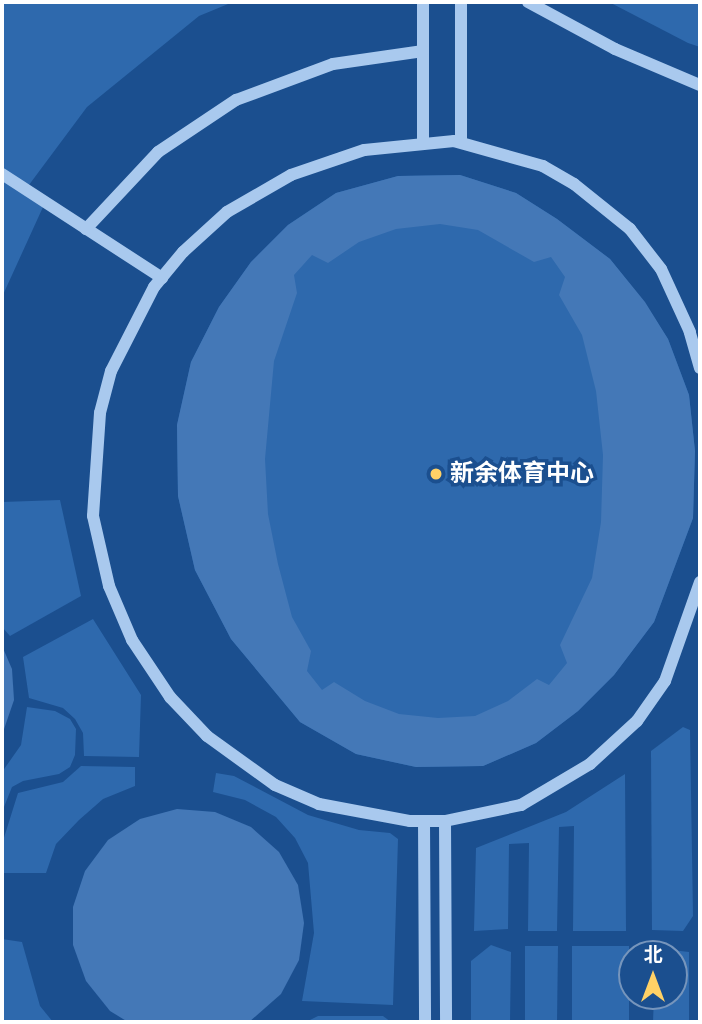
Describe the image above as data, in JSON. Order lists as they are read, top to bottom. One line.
{"places":["新余体育中心"],"north":"top"}
